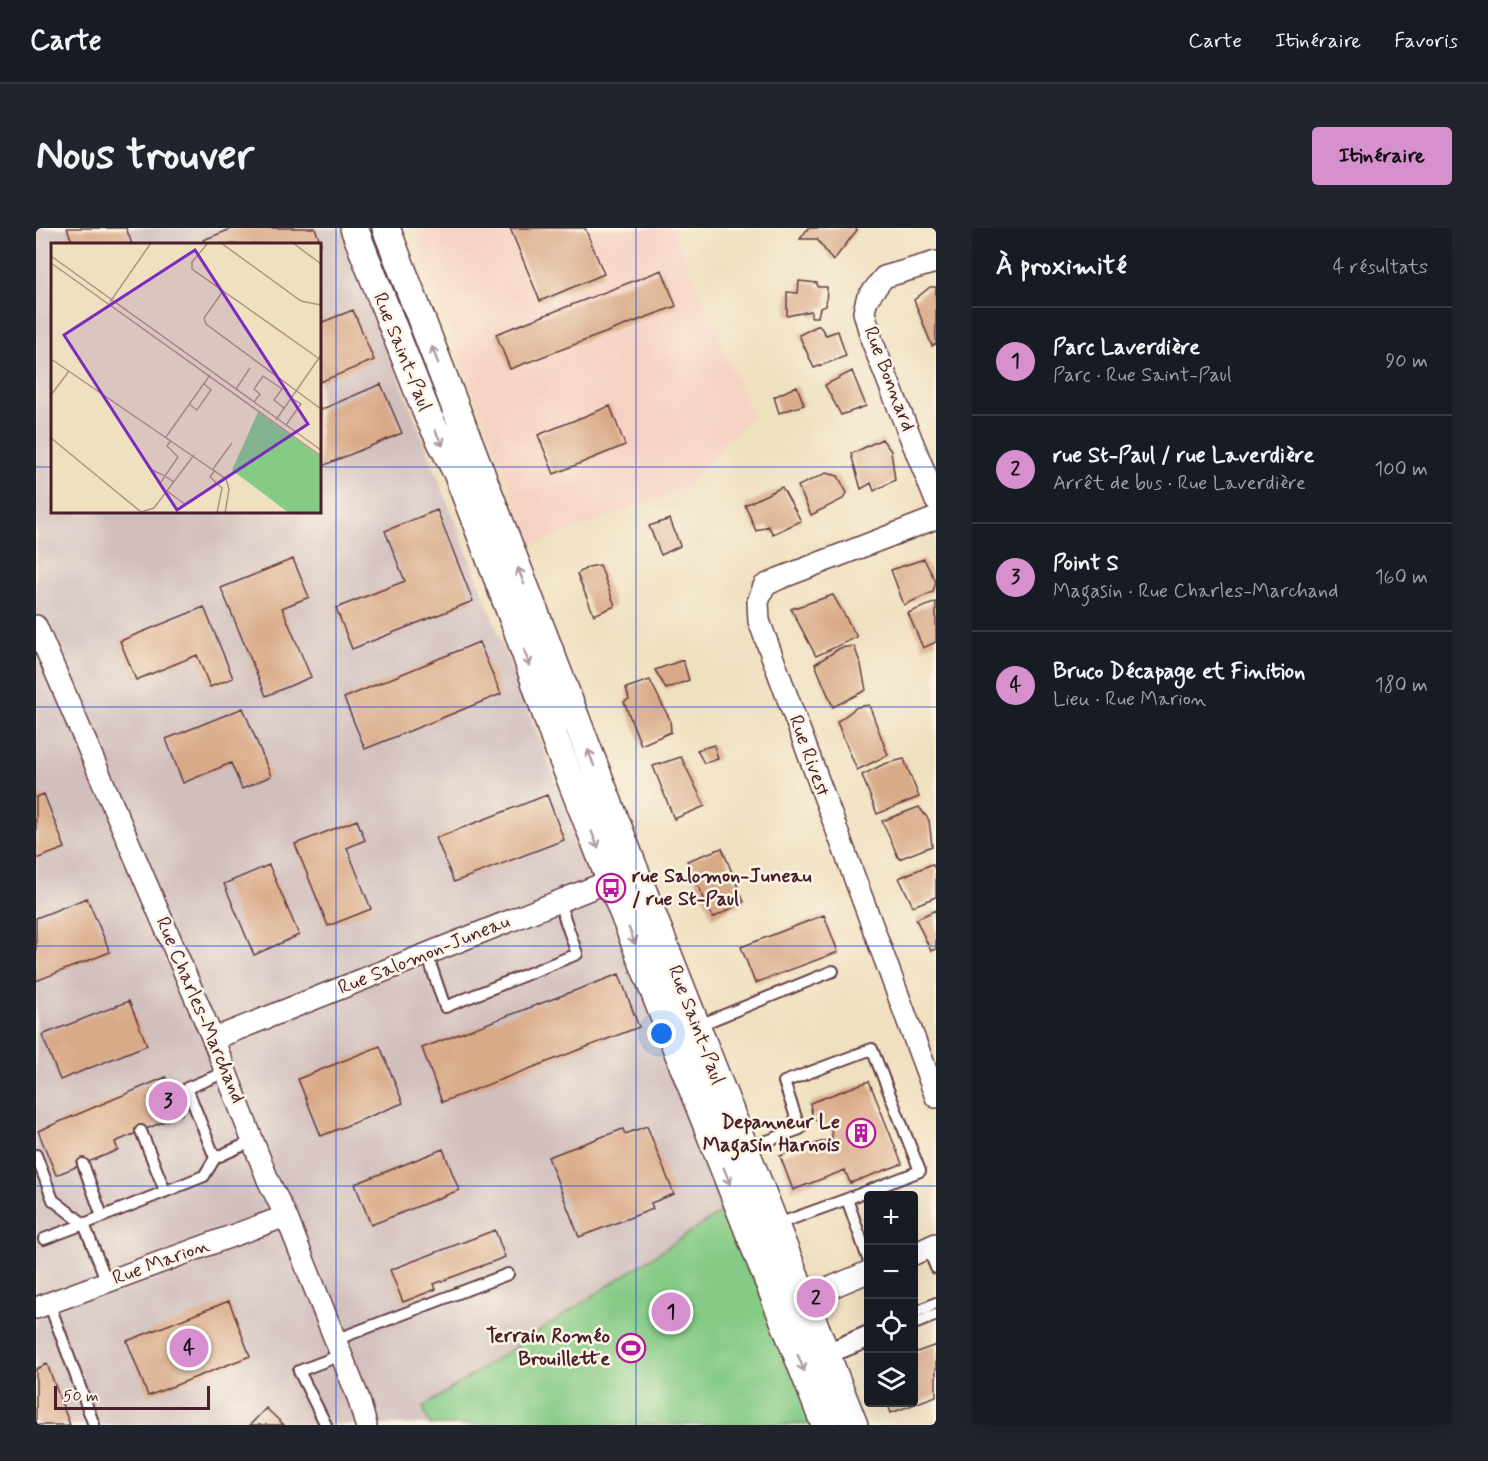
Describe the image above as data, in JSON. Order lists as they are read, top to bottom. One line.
{"streets":{"street":["Rue Saint-Paul","Rue Bonnard","Rue Rivest","Rue Salomon-Juneau","Rue Charles-Marchand","Rue Marion"]},"crossings":[["Rue Saint-Paul","Rue Salomon-Juneau"],["Rue Salomon-Juneau","Rue Charles-Marchand"],["Rue Charles-Marchand","Rue Marion"]],"places":{"bus stop":["rue Salomon-Juneau / rue St-Paul"],"building":["Depanneur Le Magasin Harnois"],"sports":["Terrain Roméo Brouillette"]},"scale_bar":"50 m","page":{"header":"Carte","nav":["Carte","Itinéraire","Favoris"],"buttons":"Itinéraire","title":"Nous trouver","heading":["À proximité","4 résultats"],"list":[{"mark":"1","name":"Parc Laverdière","note":"Parc · Rue Saint-Paul","value":"90 m"},{"mark":"2","name":"rue St-Paul / rue Laverdière","note":"Arrêt de bus · Rue Laverdière","value":"100 m"},{"mark":"3","name":"Point S","note":"Magasin · Rue Charles-Marchand","value":"160 m"},{"mark":"4","name":"Bruco Décapage et Finition","note":"Lieu · Rue Marion","value":"180 m"}],"pins":["3","2","1","4"],"map_buttons":["+","−"],"scale":"50 m"}}
